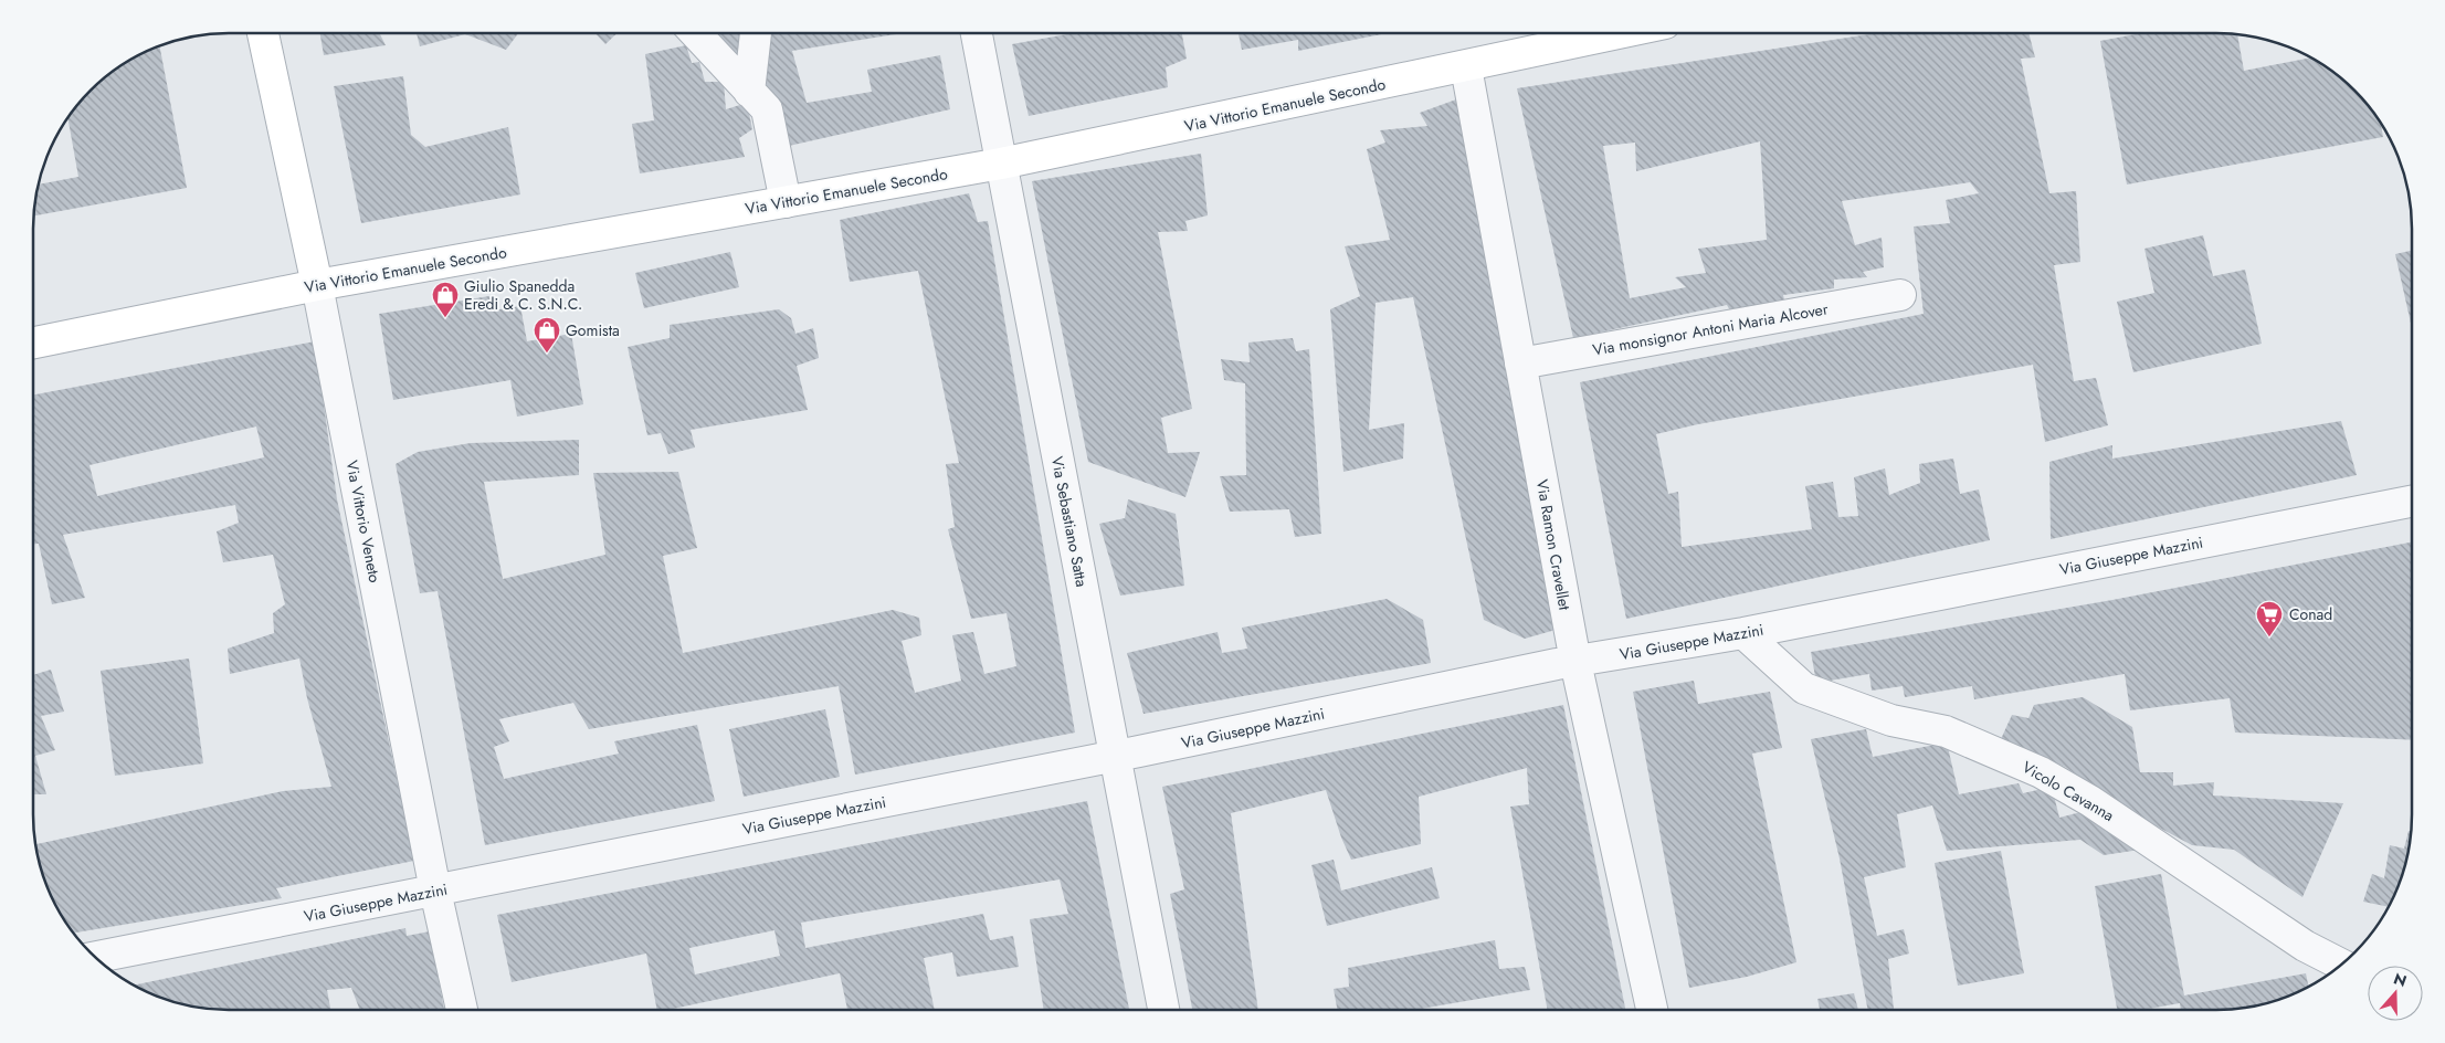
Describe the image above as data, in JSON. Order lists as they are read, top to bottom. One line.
{"streets":{"main road":["Via Vittorio Emanuele Secondo","Via Vittorio Veneto"],"street":["Via monsignor Antoni Maria Alcover","Via Sebastiano Satta","Via Ramon Cravellet","Via Giuseppe Mazzini","Vicolo Cavanna"]},"crossings":[["Via Vittorio Emanuele Secondo","Via Vittorio Veneto"],["Via Vittorio Emanuele Secondo","Via Sebastiano Satta"],["Via Vittorio Emanuele Secondo","Via Ramon Cravellet"],["Via monsignor Antoni Maria Alcover","Via Ramon Cravellet"],["Via Vittorio Veneto","Via Giuseppe Mazzini"],["Via Sebastiano Satta","Via Giuseppe Mazzini"],["Via Ramon Cravellet","Via Giuseppe Mazzini"],["Via Giuseppe Mazzini","Vicolo Cavanna"]],"places":{"shop":["Giulio Spanedda Eredi & C. S.N.C.","Gomista"],"supermarket":["Conad"]},"north":"top"}
